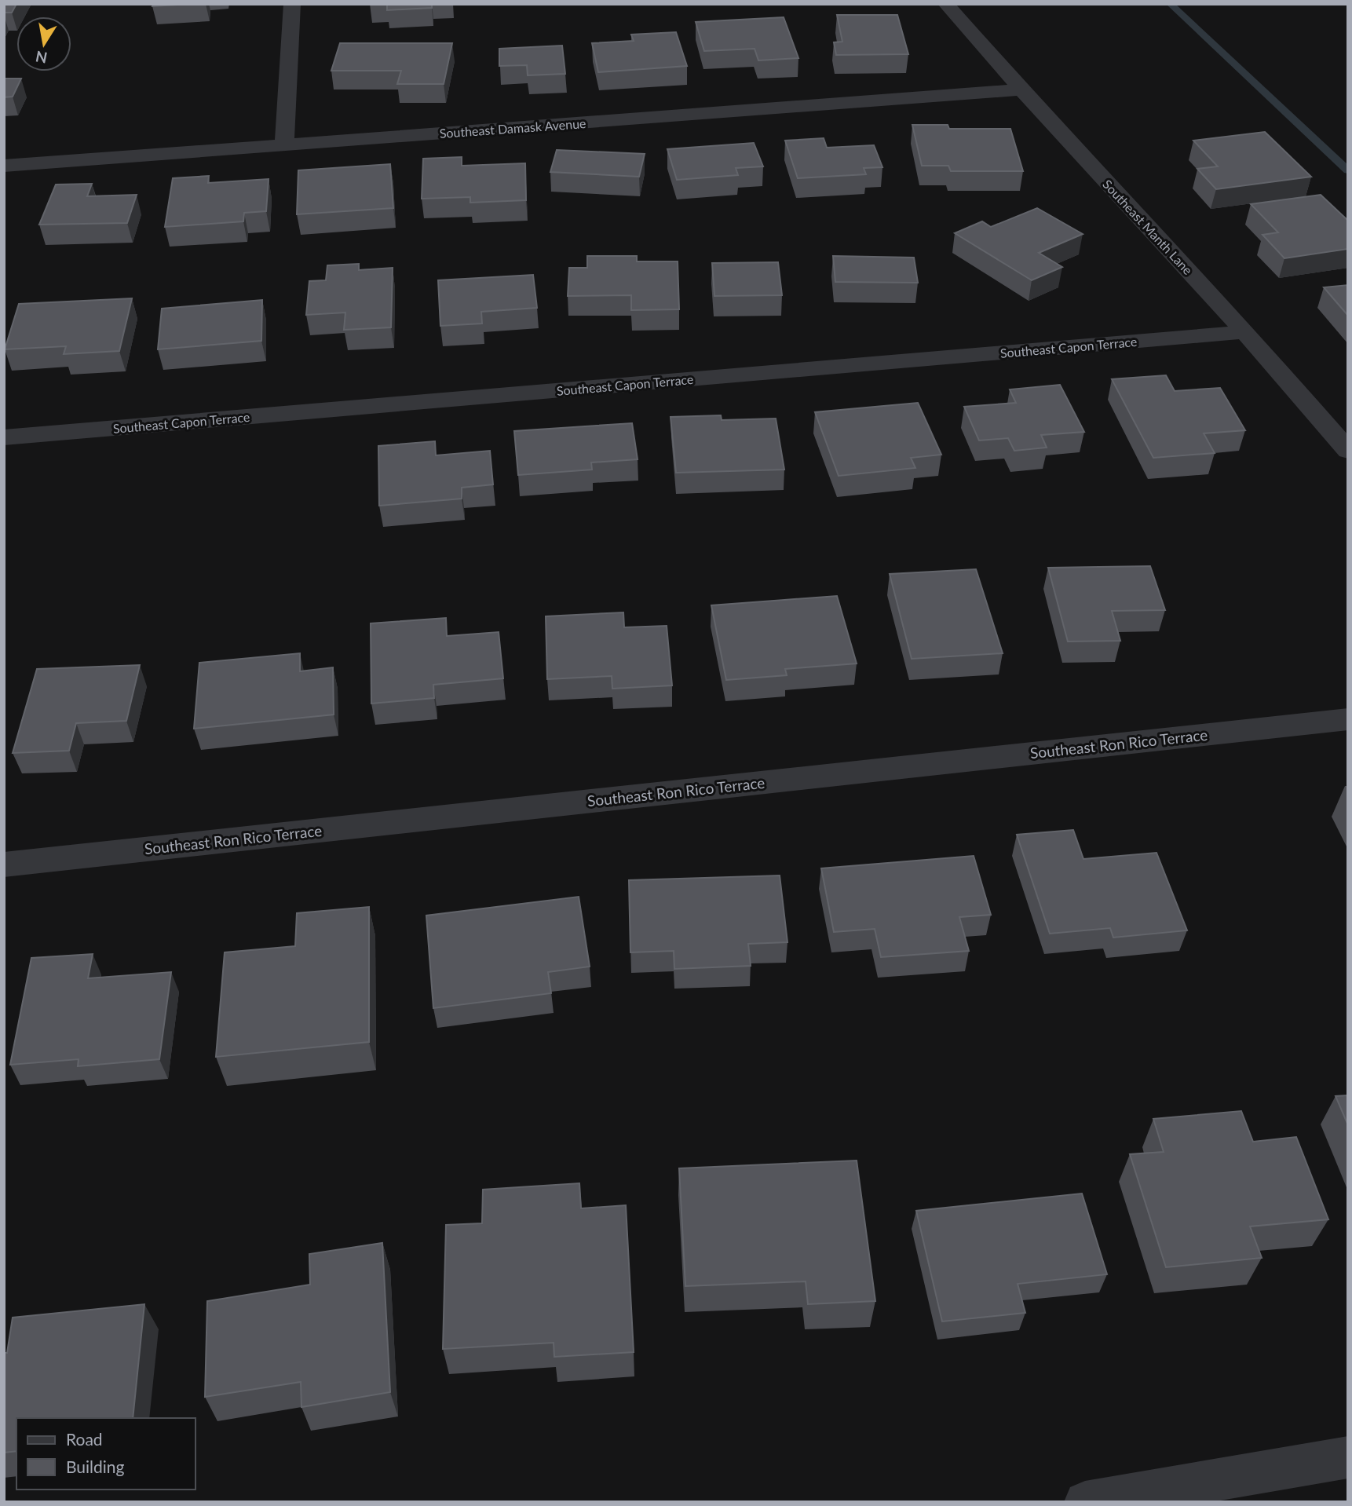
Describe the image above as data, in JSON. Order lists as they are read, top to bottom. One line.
{"streets":{"street":["Southeast Damask Avenue","Southeast Manth Lane","Southeast Capon Terrace","Southeast Ron Rico Terrace"]},"crossings":[["Southeast Damask Avenue","Southeast Manth Lane"],["Southeast Manth Lane","Southeast Capon Terrace"]],"legend":["Road","Building"],"north":"bottom"}
